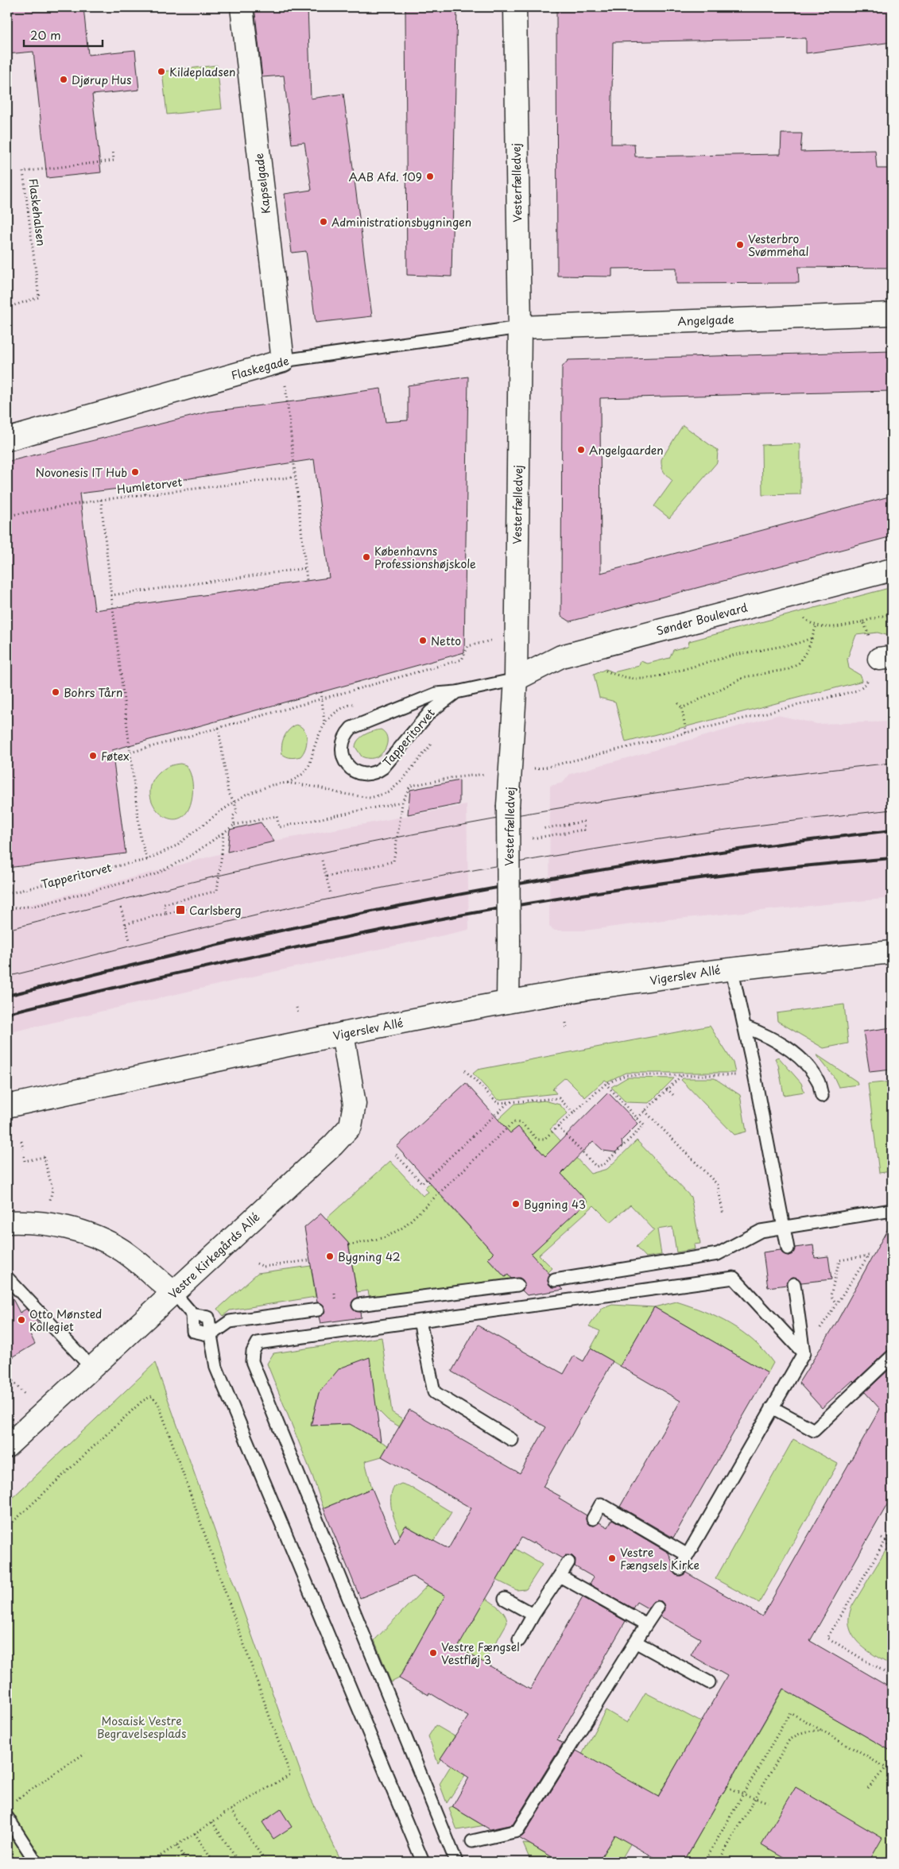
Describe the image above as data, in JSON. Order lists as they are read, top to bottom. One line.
{"streets":{"street":["Vesterfælledvej","Kapselgade","Angelgade","Flaskegade","Sønder Boulevard","Vigerslev Allé","Vestre Kirkegårds Allé"],"lane":["Tapperitorvet"],"path":["Flaskehalsen","Humletorvet"]},"crossings":[["Vesterfælledvej","Angelgade"],["Vesterfælledvej","Flaskegade"],["Vesterfælledvej","Sønder Boulevard"],["Vesterfælledvej","Tapperitorvet"],["Vesterfælledvej","Vigerslev Allé"],["Kapselgade","Flaskegade"],["Angelgade","Flaskegade"],["Sønder Boulevard","Tapperitorvet"],["Vigerslev Allé","Vestre Kirkegårds Allé"]],"parks":["Mosaisk Vestre Begravelsesplads"],"places":{"other":["Kildepladsen","Djørup Hus","AAB Afd. 109","Administrationsbygningen","Vesterbro Svømmehal","Angelgaarden","Novonesis IT Hub","Københavns Professionshøjskole","Netto","Bohrs Tårn","Føtex","Bygning 43","Bygning 42","Otto Mønsted Kollegiet","Vestre Fængsels Kirke","Vestre Fængsel Vestfløj 3"],"transit":["Carlsberg"]},"scale_bar":"20 m"}
